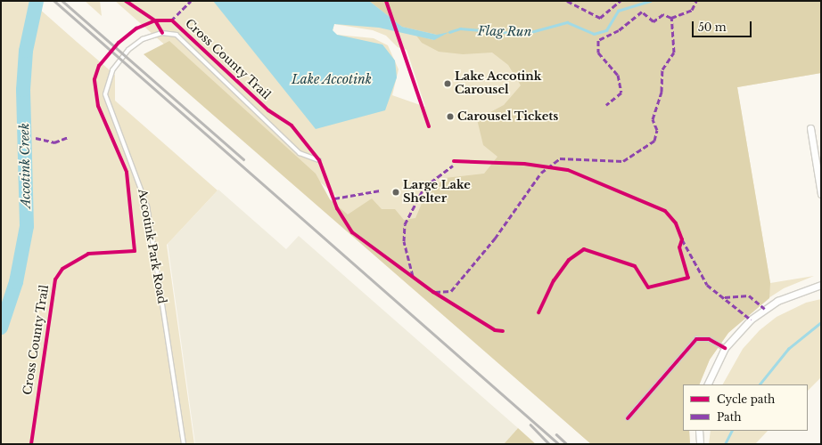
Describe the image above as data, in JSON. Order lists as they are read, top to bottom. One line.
{"streets":{"lane":["Accotink Park Road"],"cycle path":["Cross County Trail"]},"water":["Flag Run","Lake Accotink","Accotink Creek"],"places":["Lake Accotink Carousel","Carousel Tickets","Large Lake Shelter"],"legend":["Cycle path","Path"],"scale_bar":"50 m"}
